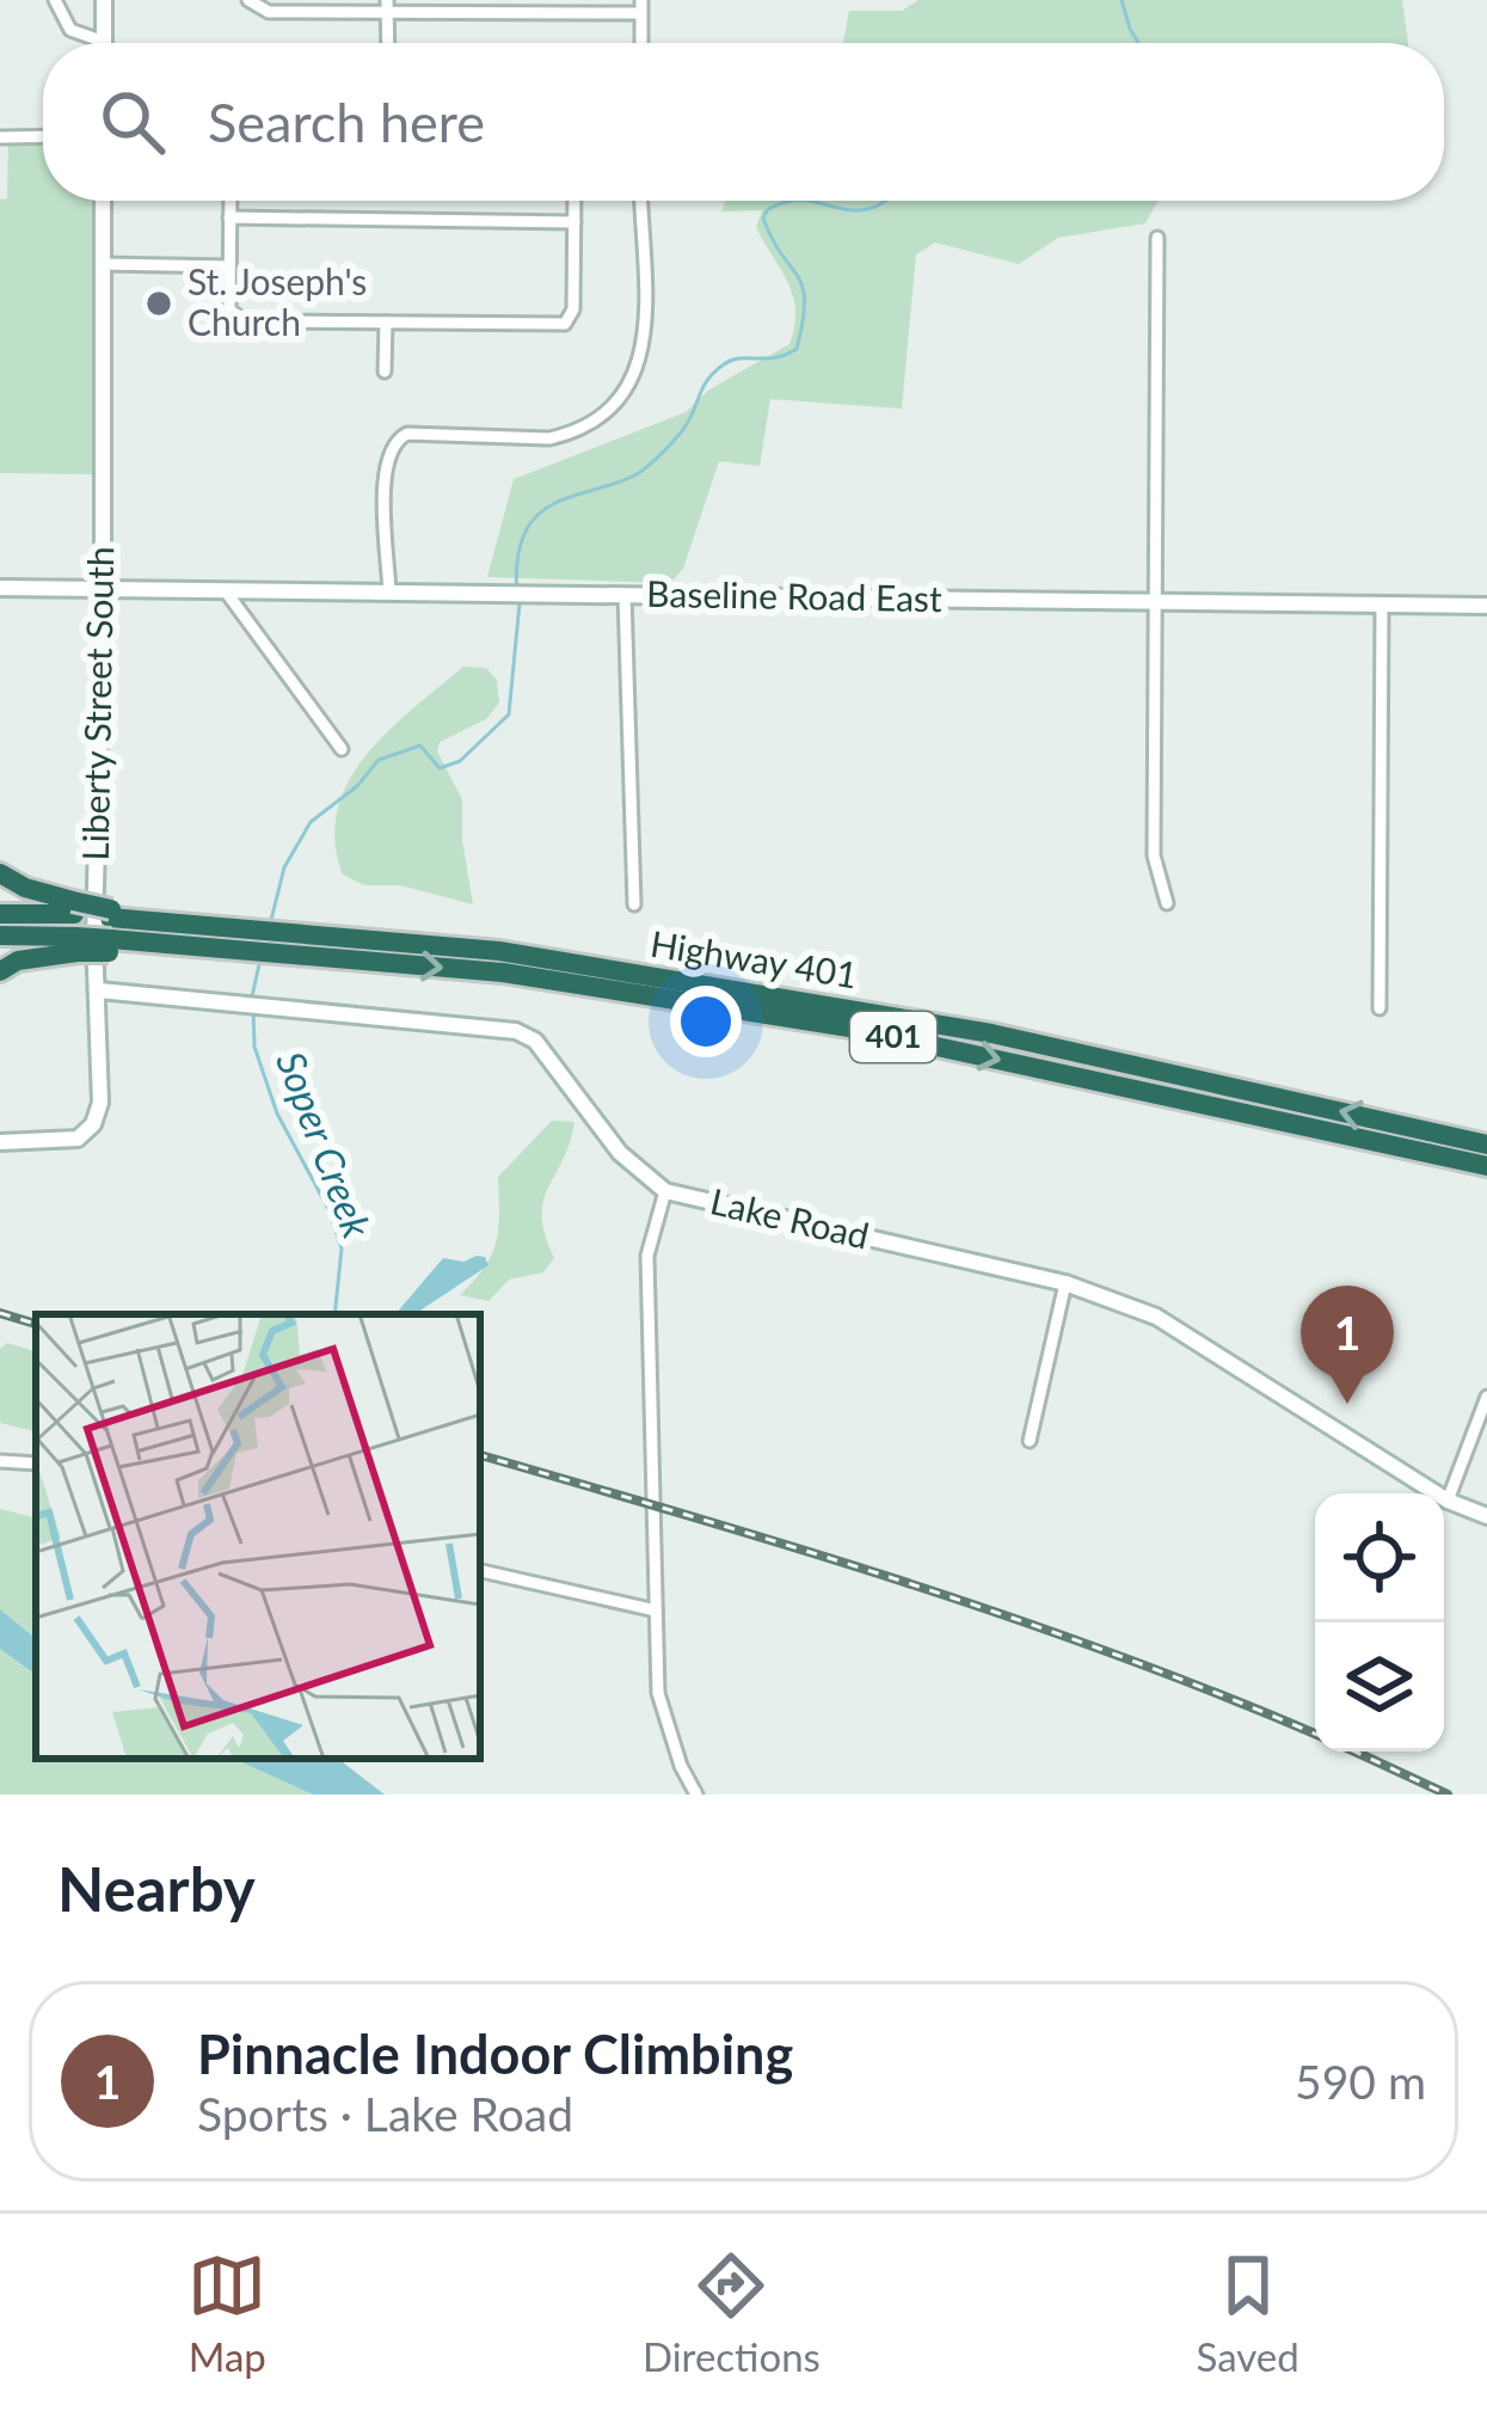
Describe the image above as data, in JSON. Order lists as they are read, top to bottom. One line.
{"streets":{"highway":["Highway 401","401"],"street":["Baseline Road East","Liberty Street South","Lake Road"]},"crossings":[["Baseline Road East","Liberty Street South"],["Liberty Street South","Lake Road"]],"water":["Soper Creek"],"places":["St. Joseph's Church"],"page":{"search":"Search here","pins":"1","heading":"Nearby","list":[{"mark":"1","name":"Pinnacle Indoor Climbing","note":"Sports · Lake Road","value":"590 m"}],"nav":["Map","Directions","Saved"]}}
